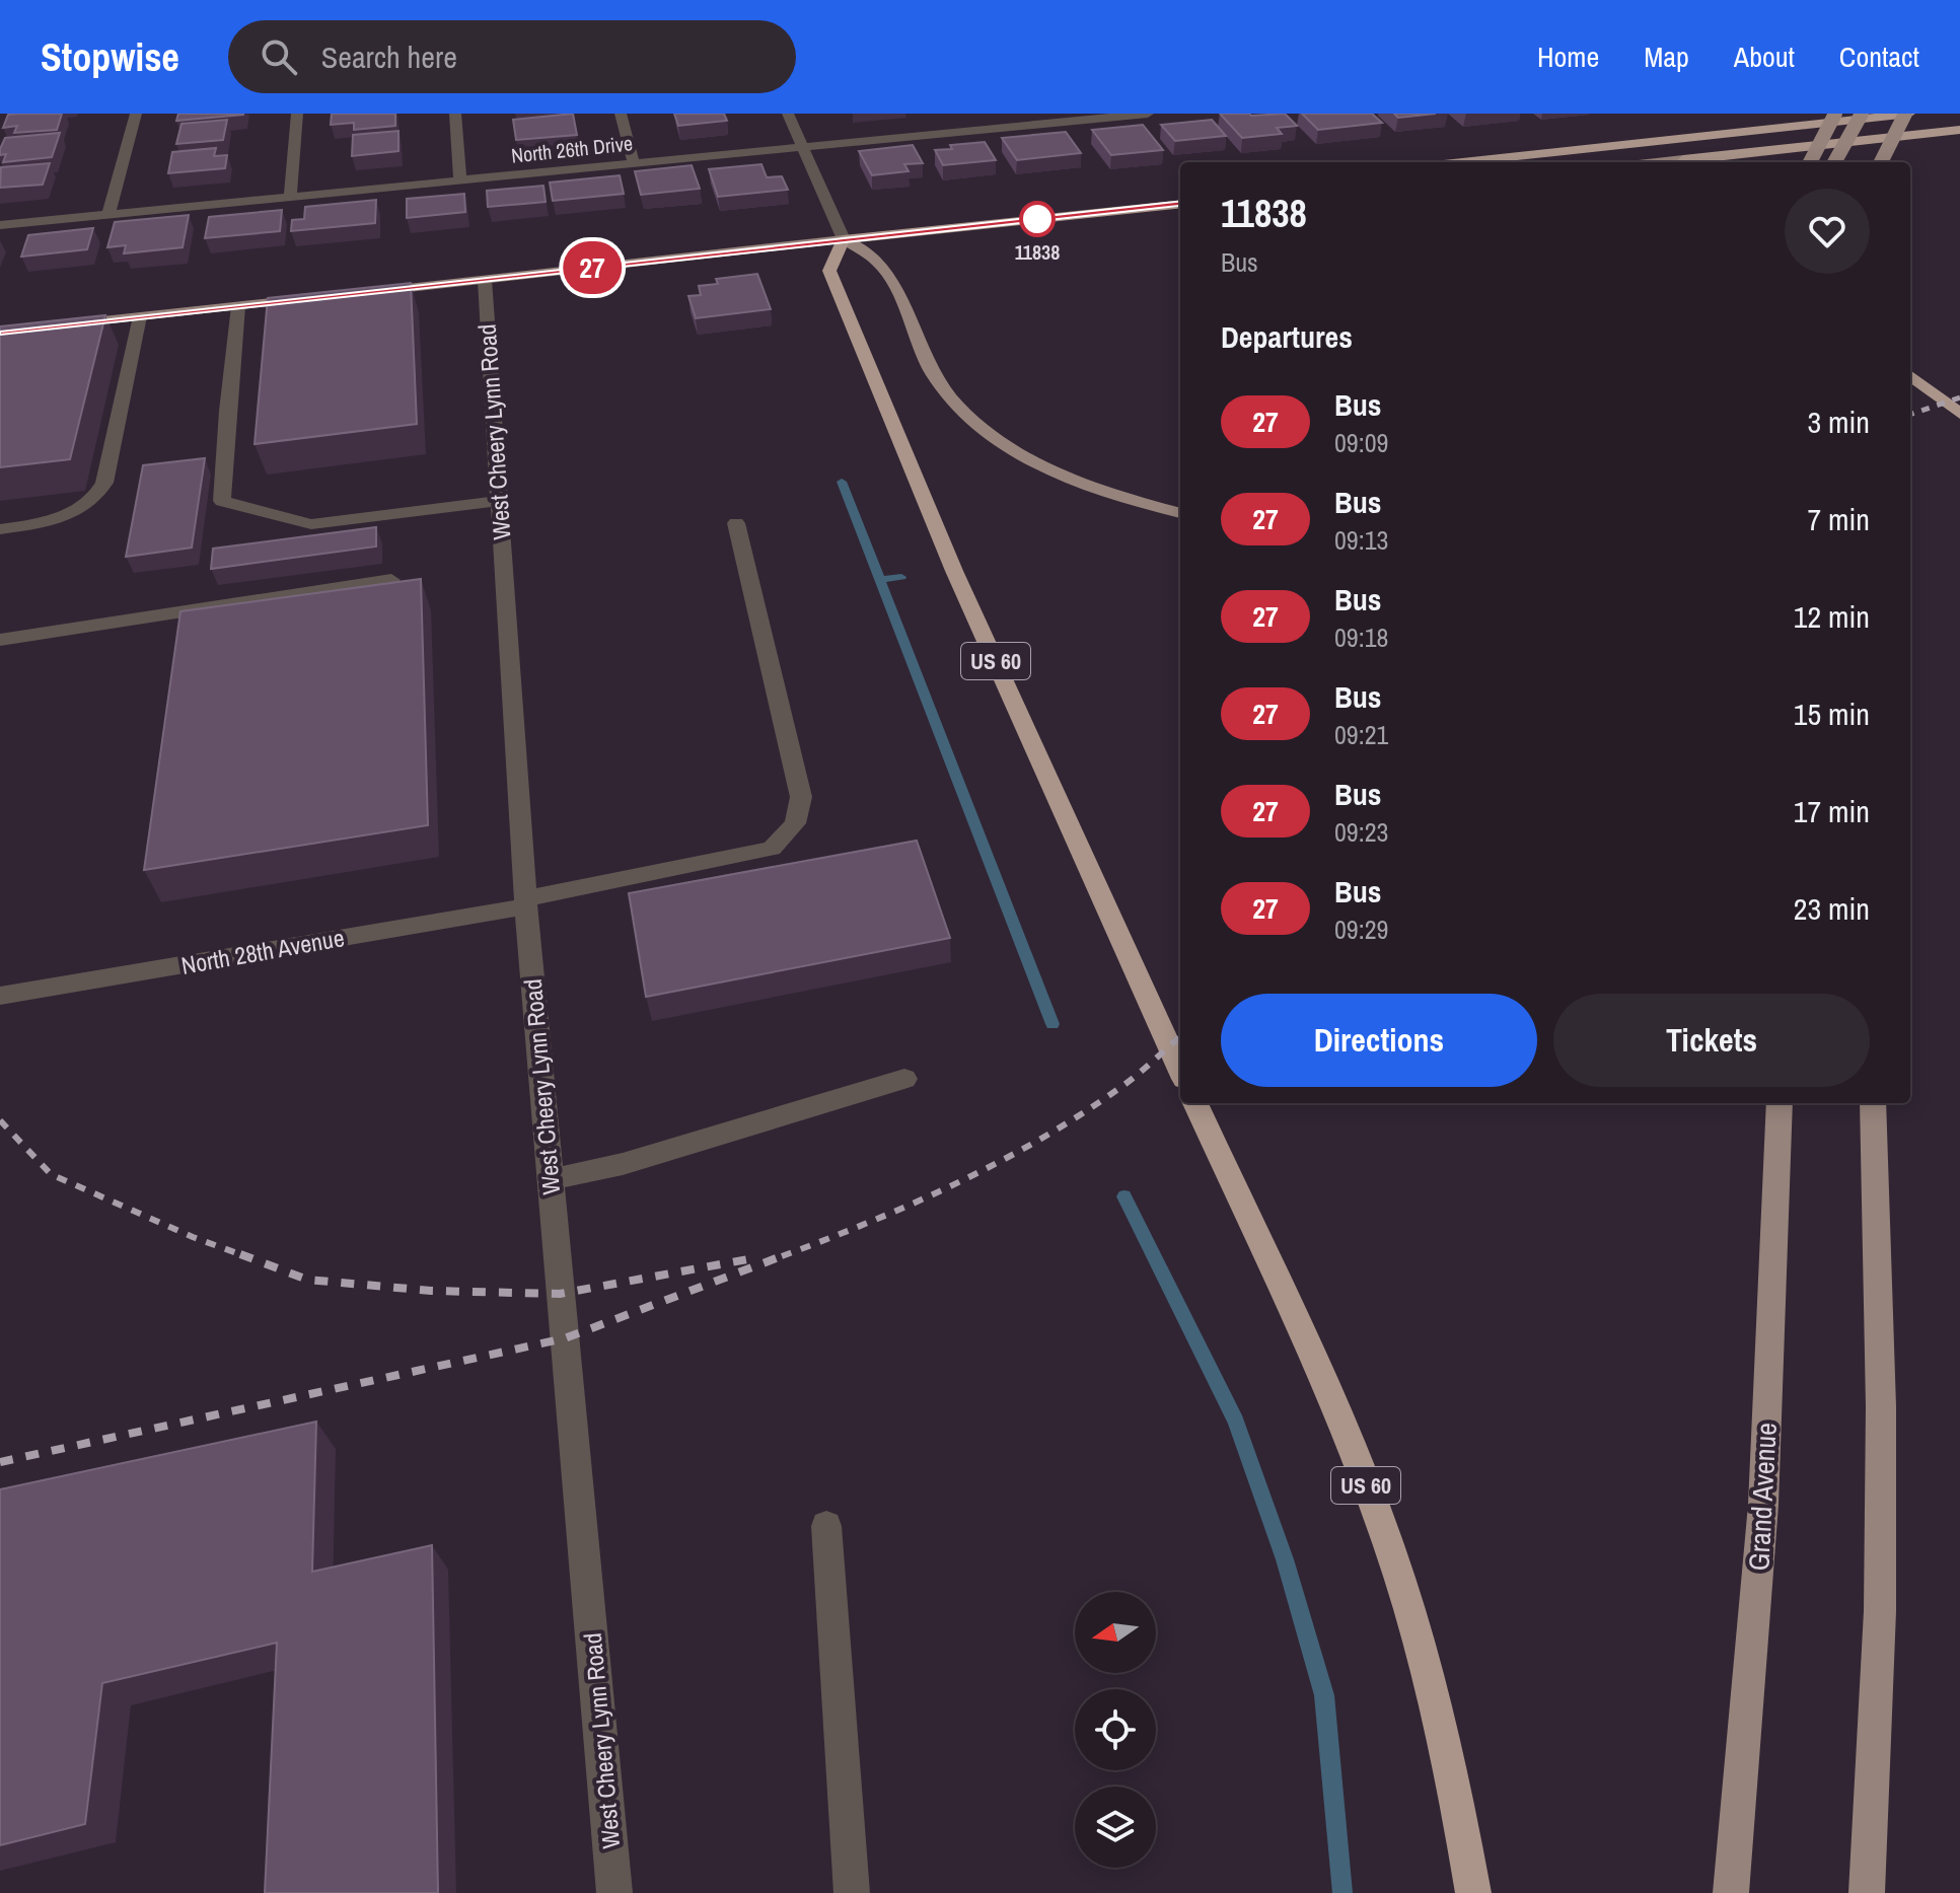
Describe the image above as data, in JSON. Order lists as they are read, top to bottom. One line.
{"streets":{"highway":["US 60"],"main road":["Grand Avenue"],"street":["North 26th Drive","West Cheery Lynn Road","North 28th Avenue"]},"crossings":[["West Cheery Lynn Road","North 28th Avenue"]],"places":["11838"],"lines":["bus line 27"],"north":"left","page":{"header":"Stopwise","search":"Search here","nav":["Home","Map","About","Contact"],"on_map":"27","heading":[["11838","Bus"],"Departures"],"list":[{"mark":"27","name":"Bus","note":"09:09","value":"3 min"},{"mark":"27","name":"Bus","note":"09:13","value":"7 min"},{"mark":"27","name":"Bus","note":"09:18","value":"12 min"},{"mark":"27","name":"Bus","note":"09:21","value":"15 min"},{"mark":"27","name":"Bus","note":"09:23","value":"17 min"},{"mark":"27","name":"Bus","note":"09:29","value":"23 min"}],"buttons":["Directions","Tickets"]}}
